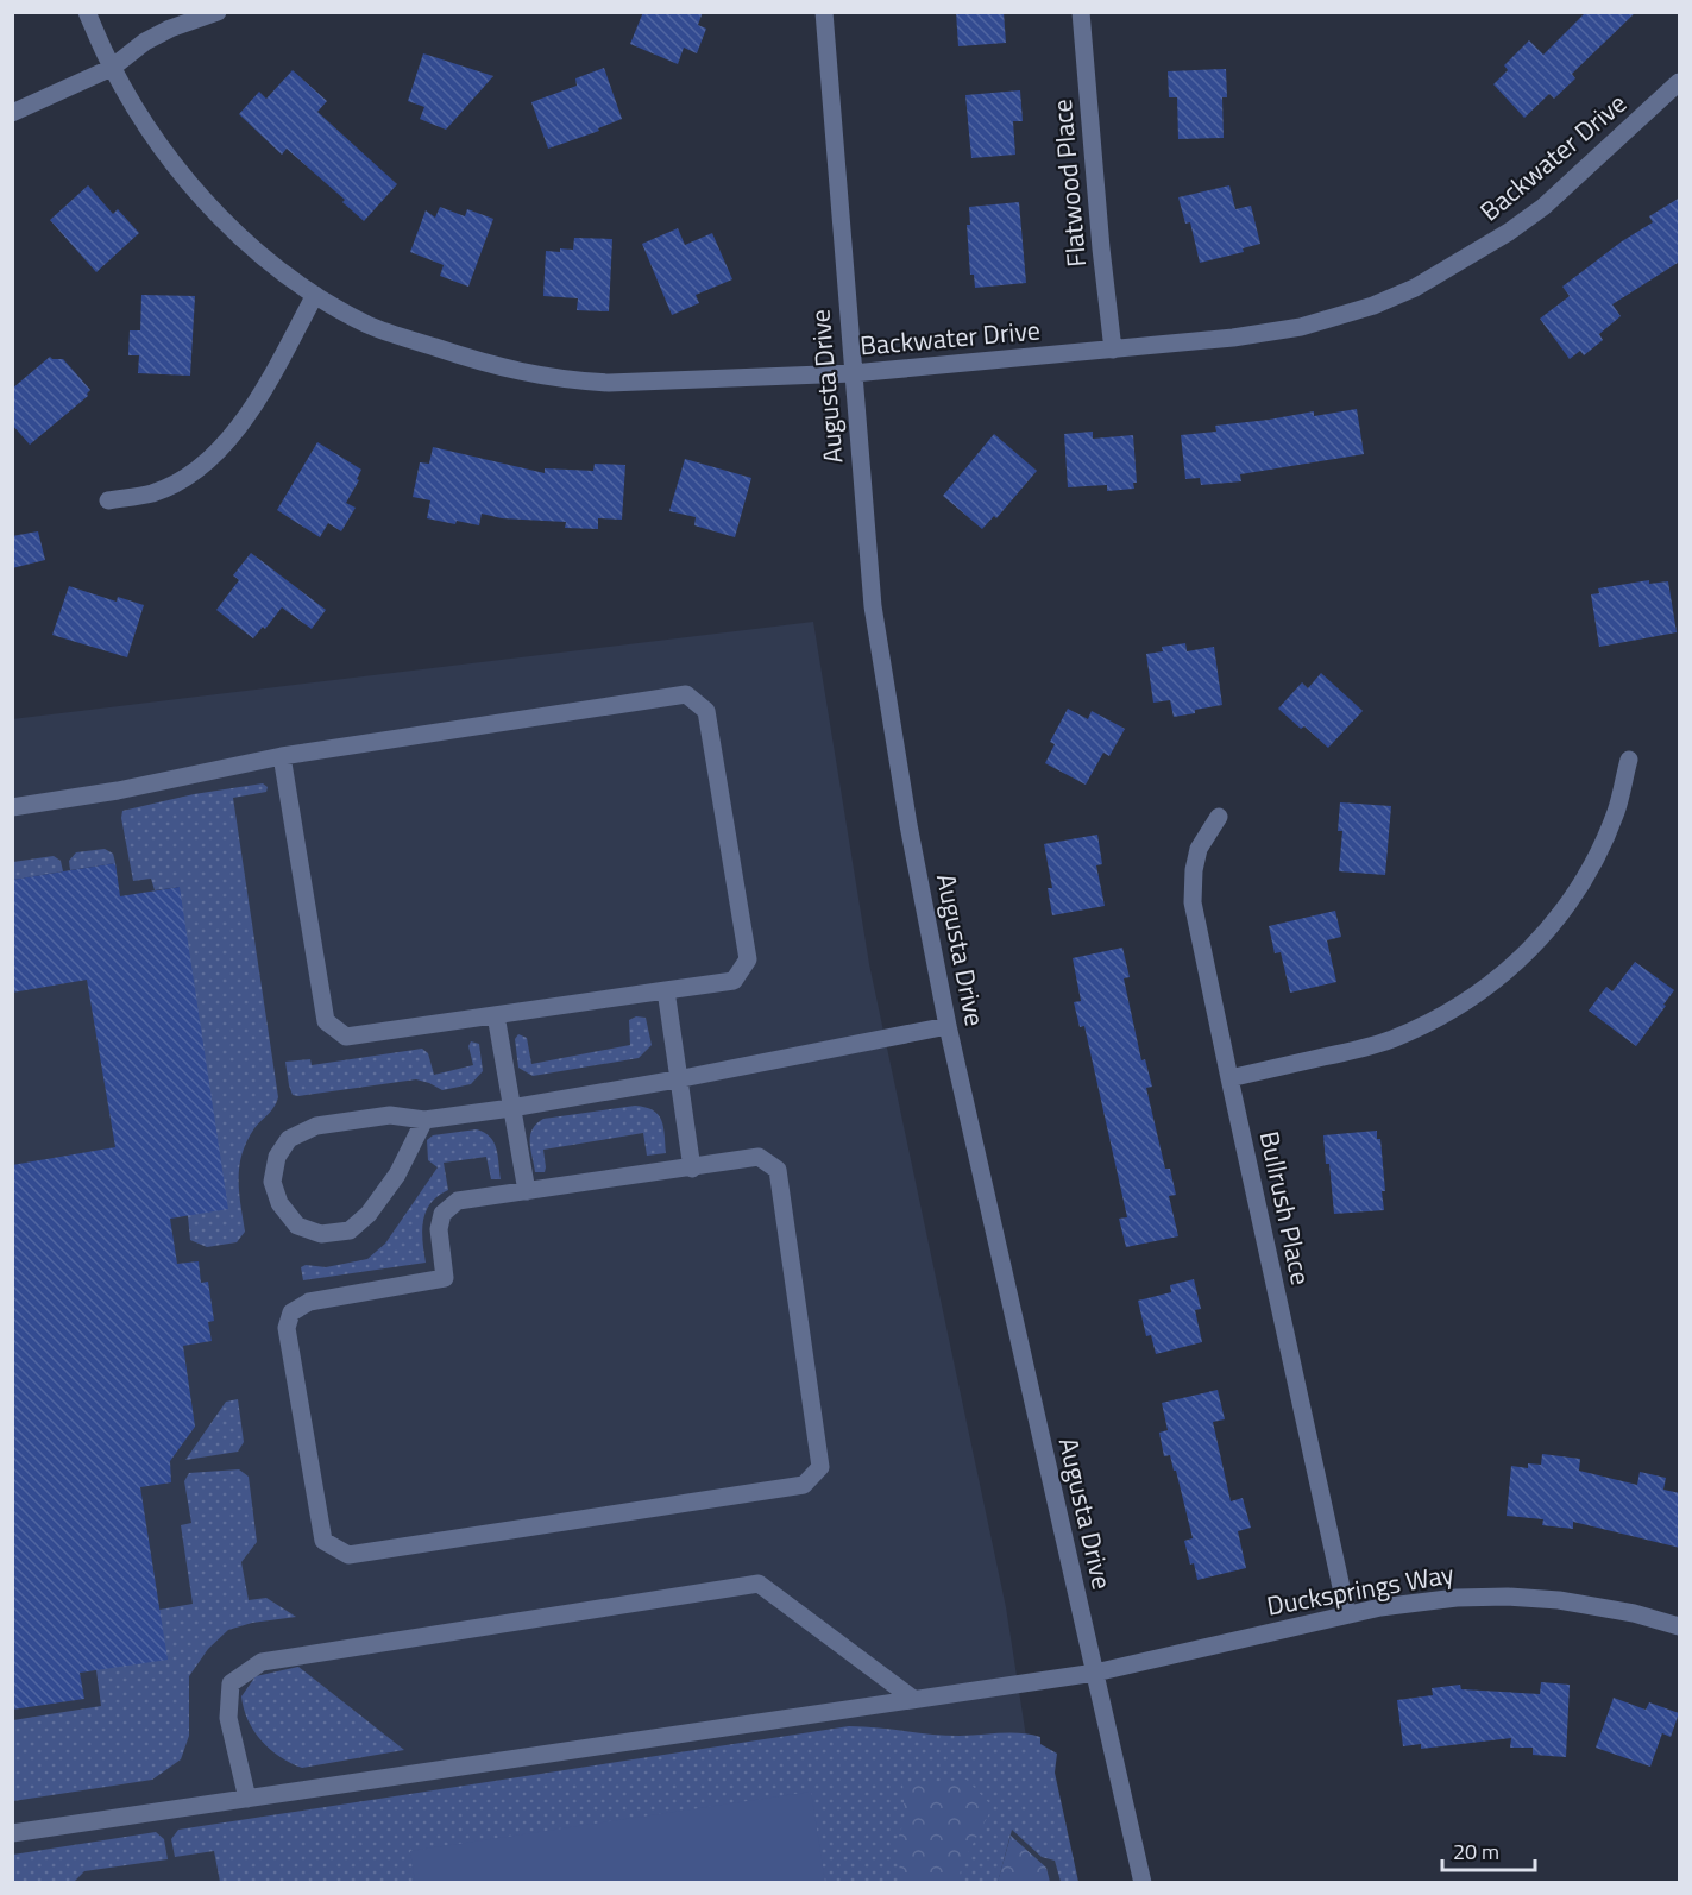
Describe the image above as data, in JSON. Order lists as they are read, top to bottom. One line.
{"streets":{"street":["Backwater Drive","Flatwood Place","Augusta Drive","Bullrush Place","Ducksprings Way"]},"crossings":[["Backwater Drive","Flatwood Place"],["Backwater Drive","Augusta Drive"],["Augusta Drive","Ducksprings Way"],["Bullrush Place","Ducksprings Way"]],"scale_bar":"20 m"}
